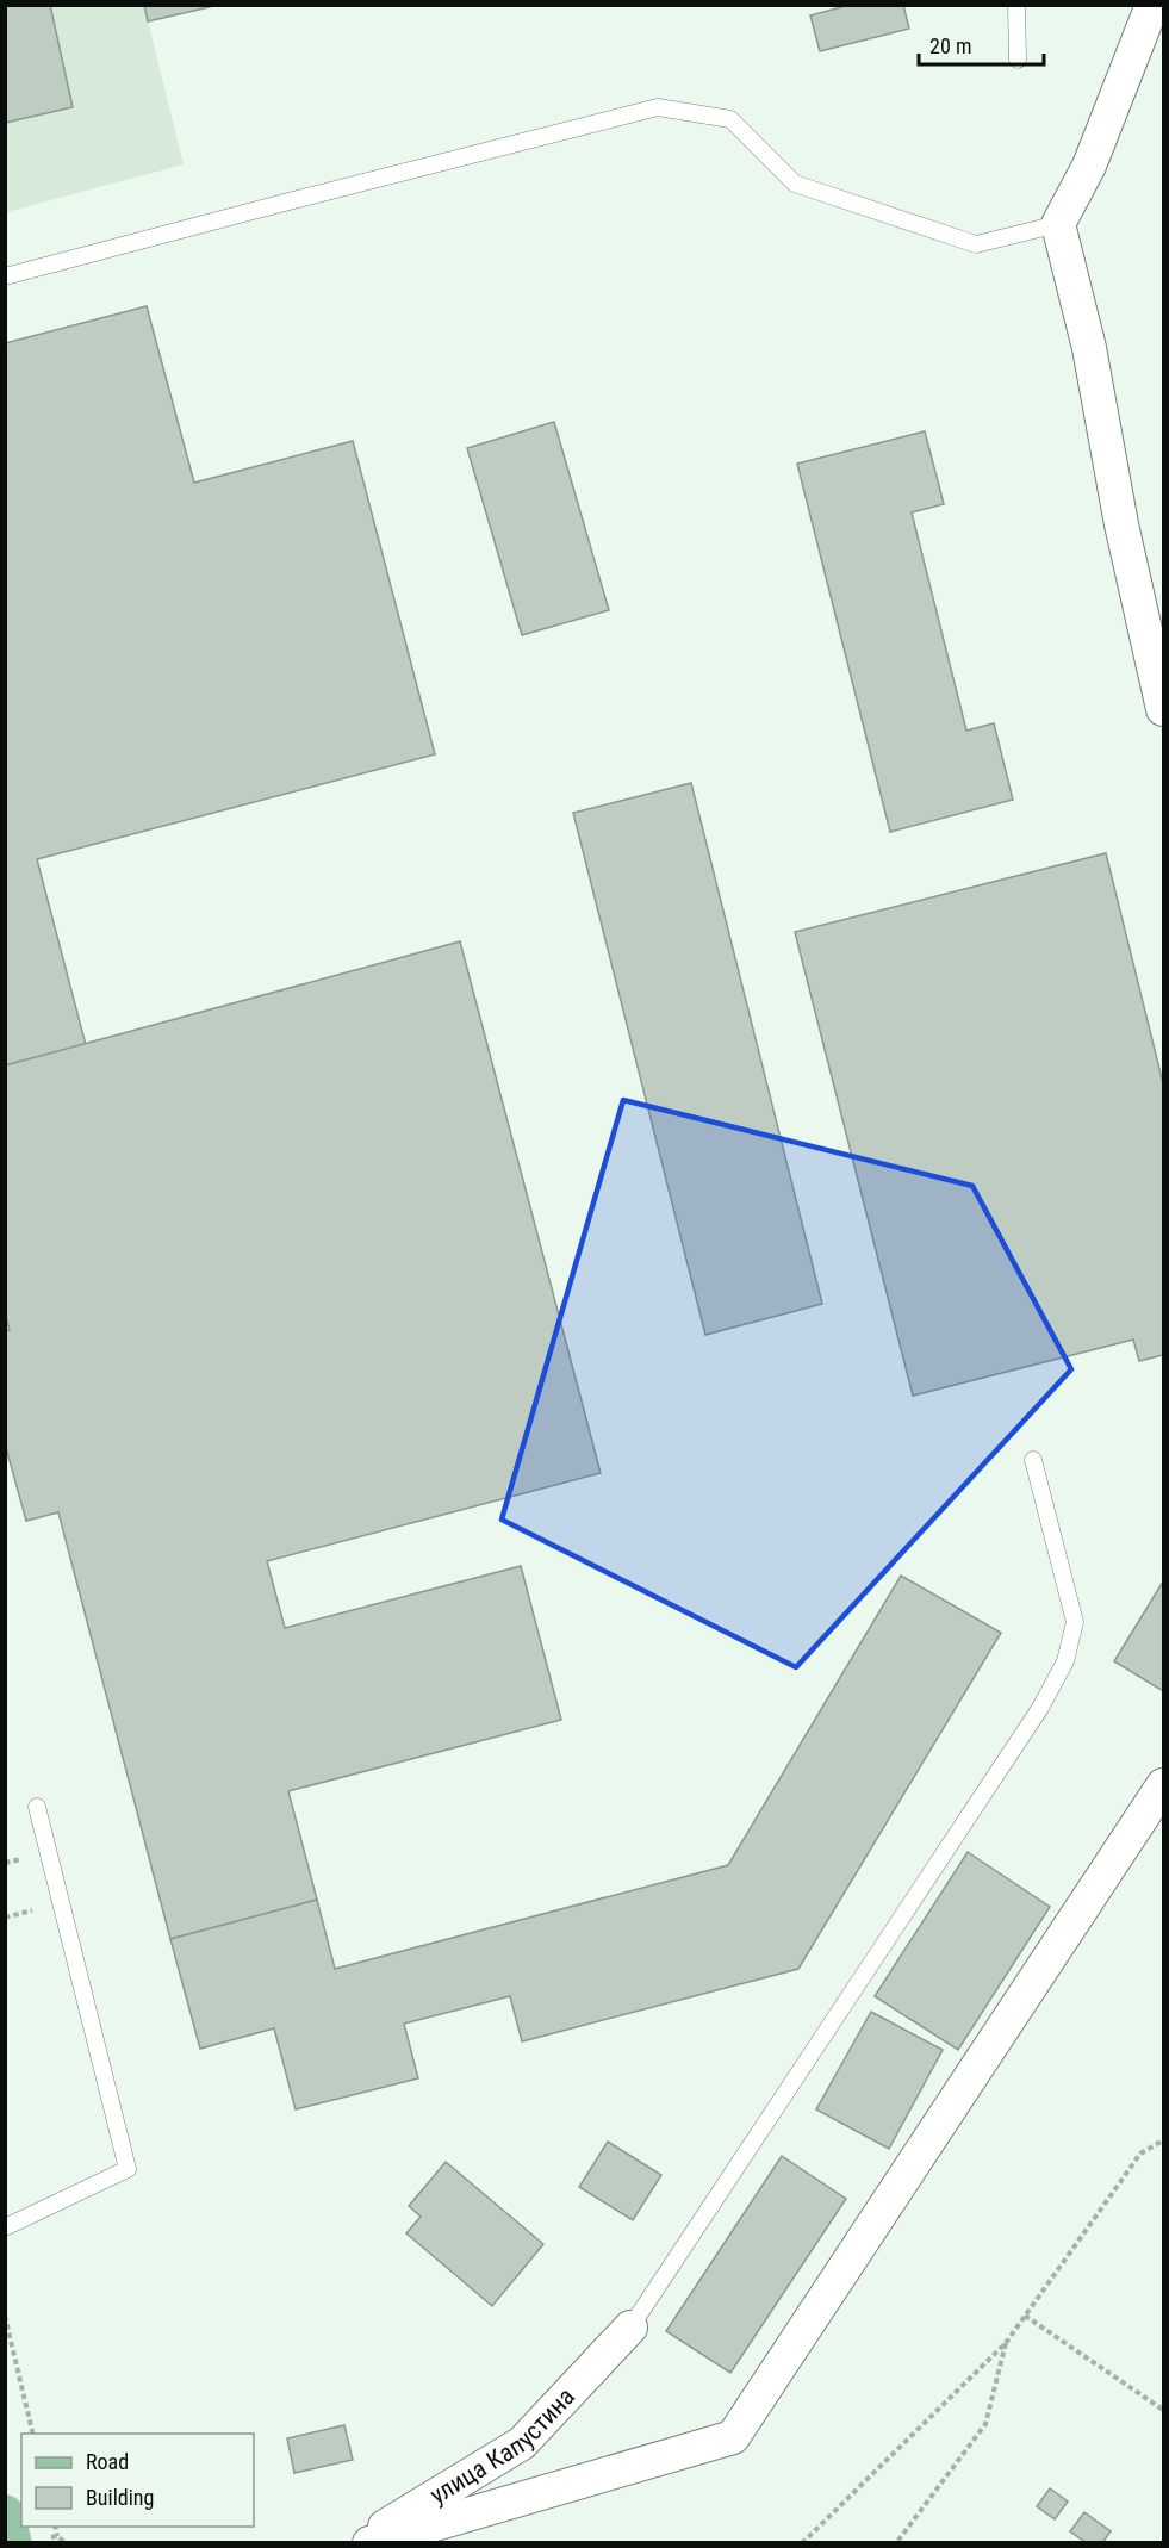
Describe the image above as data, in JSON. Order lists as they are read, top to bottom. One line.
{"streets":{"street":["улица Капустина"]},"legend":["Road","Building"],"scale_bar":"20 m"}
